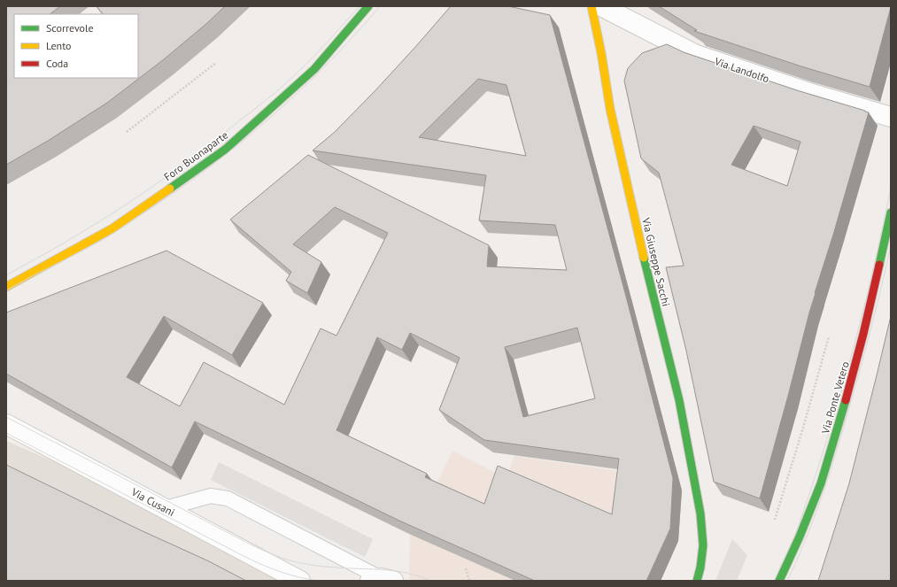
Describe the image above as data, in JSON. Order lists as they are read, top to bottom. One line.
{"streets":{"street":["Via Landolfo","Foro Buonaparte","Via Giuseppe Sacchi","Via Ponte Vetero","Via Cusani"]},"legend":["Scorrevole","Lento","Coda"]}
